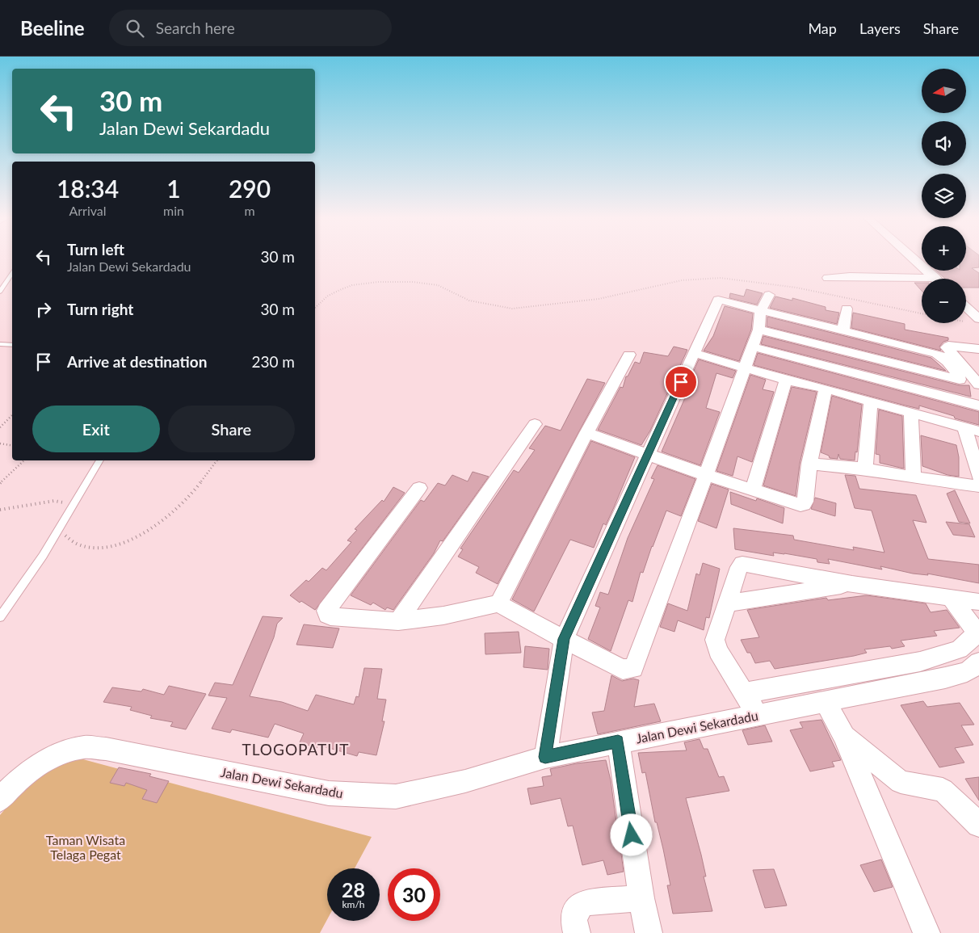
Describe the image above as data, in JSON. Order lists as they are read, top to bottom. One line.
{"streets":{"street":["Jalan Dewi Sekardadu"]},"districts":["TLOGOPATUT"],"parks":["Taman Wisata Telaga Pegat"],"north":"left","page":{"header":"Beeline","search":"Search here","nav":["Map","Layers","Share"],"map_buttons":["+","−"],"turn":["30 m","Jalan Dewi Sekardadu"],"eta":["18:34","Arrival","1","min","290","m"],"list":[{"name":"Turn left","note":"Jalan Dewi Sekardadu","value":"30 m"},{"name":"Turn right","value":"30 m"},{"name":"Arrive at destination","value":"230 m"}],"buttons":["Exit","Share"],"speed":"28 km/h","limit":"30"}}
